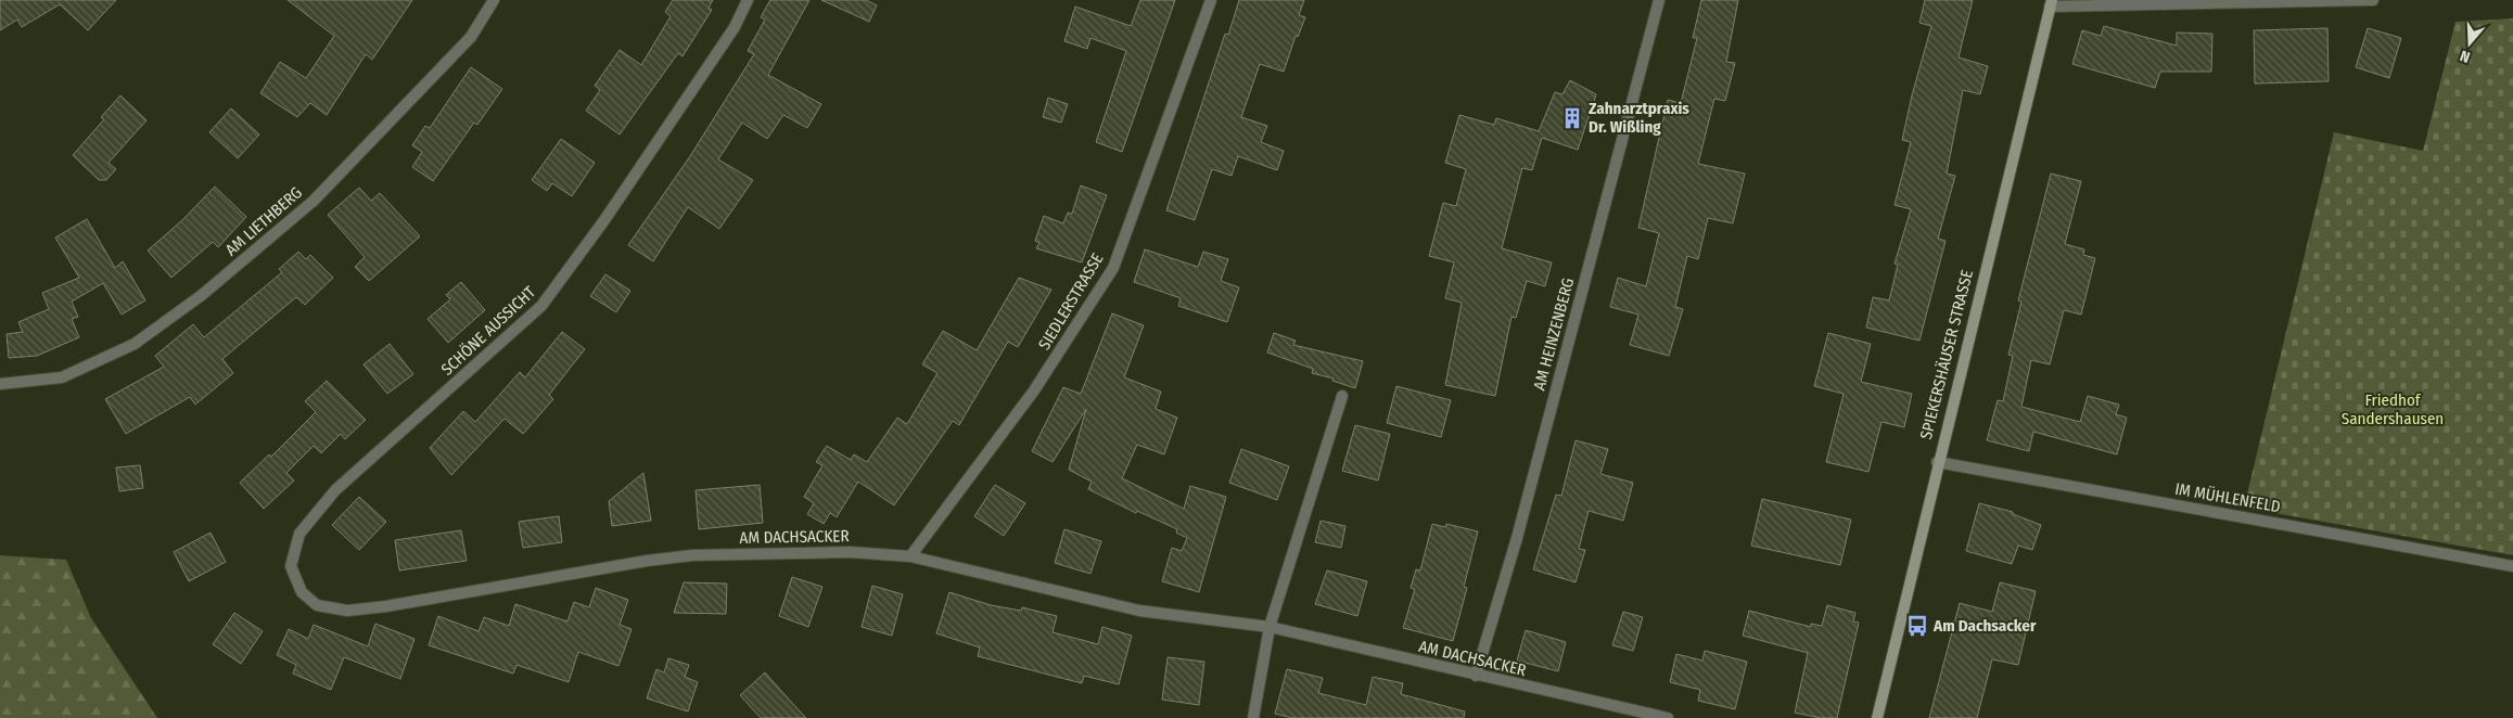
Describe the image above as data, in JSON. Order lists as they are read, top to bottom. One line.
{"streets":{"street":["AM LIETHBERG","SIEDLERSTRASSE","SCHÖNE AUSSICHT","AM HEINZENBERG","SPIEKERSHÄUSER STRASSE","IM MÜHLENFELD","AM DACHSACKER"]},"crossings":[["SIEDLERSTRASSE","AM DACHSACKER"],["SCHÖNE AUSSICHT","AM DACHSACKER"],["AM HEINZENBERG","AM DACHSACKER"],["SPIEKERSHÄUSER STRASSE","IM MÜHLENFELD"]],"parks":["Friedhof Sandershausen"],"places":{"building":["Zahnarztpraxis Dr. Wißling"],"bus stop":["Am Dachsacker"]},"north":"bottom"}
